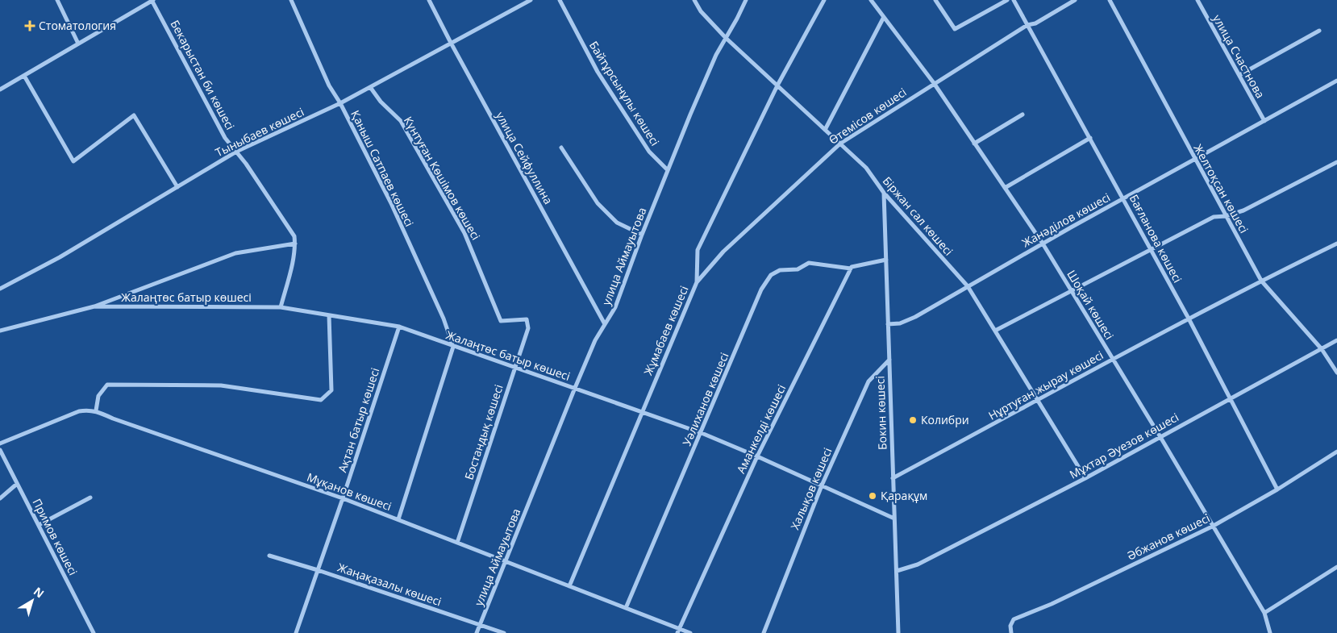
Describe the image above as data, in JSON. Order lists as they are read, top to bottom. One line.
{"streets":{"street":["улица Счастнова","Бекарыстан би көшесі","Байтұрсынұлы көшесі","Өтемісов көшесі","Тыныбаев көшесі","улица Сейфуллина","Қаныш Сатпаев көшесі","Күнтуған Көшімов көшесі","Желтоқсан көшесі","Біржан сал көшесі","Жанәділов көшесі","Бағланова көшесі","улица Аймауытова","Жалаңтөс батыр көшесі","Шоқай көшесі","Жұмабаев көшесі","Нұртуған жырау көшесі","Уәлиханов көшесі","Бокин көшесі","Ақтан батыр көшесі","Аманкелді көшесі","Бостандық көшесі","Мұхтар Әуезов көшесі","Халықов көшесі","Мұқанов көшесі","Примов көшесі","Әбжанов көшесі","Жаңақазалы көшесі"]},"crossings":[["улица Счастнова","Жанәділов көшесі"],["Бекарыстан би көшесі","Тыныбаев көшесі"],["Бекарыстан би көшесі","Жалаңтөс батыр көшесі"],["Байтұрсынұлы көшесі","улица Аймауытова"],["Өтемісов көшесі","Біржан сал көшесі"],["Өтемісов көшесі","Бағланова көшесі"],["Өтемісов көшесі","Шоқай көшесі"],["Өтемісов көшесі","Жұмабаев көшесі"],["Тыныбаев көшесі","улица Сейфуллина"],["Тыныбаев көшесі","Қаныш Сатпаев көшесі"],["Тыныбаев көшесі","Күнтуған Көшімов көшесі"],["улица Сейфуллина","улица Аймауытова"],["Қаныш Сатпаев көшесі","Жалаңтөс батыр көшесі"],["Күнтуған Көшімов көшесі","Бостандық көшесі"],["Желтоқсан көшесі","Жанәділов көшесі"],["Желтоқсан көшесі","Нұртуған жырау көшесі"],["Желтоқсан көшесі","Мұхтар Әуезов көшесі"],["Біржан сал көшесі","Жанәділов көшесі"],["Біржан сал көшесі","улица Аймауытова"],["Біржан сал көшесі","Жұмабаев көшесі"],["Біржан сал көшесі","Нұртуған жырау көшесі"],["Біржан сал көшесі","Бокин көшесі"],["Біржан сал көшесі","Мұхтар Әуезов көшесі"],["Жанәділов көшесі","Бағланова көшесі"],["Жанәділов көшесі","Шоқай көшесі"],["Жанәділов көшесі","Бокин көшесі"],["Бағланова көшесі","Нұртуған жырау көшесі"],["Бағланова көшесі","Мұхтар Әуезов көшесі"],["Бағланова көшесі","Әбжанов көшесі"],["улица Аймауытова","Жалаңтөс батыр көшесі"],["улица Аймауытова","Мұқанов көшесі"],["улица Аймауытова","Жаңақазалы көшесі"],["Жалаңтөс батыр көшесі","Жұмабаев көшесі"],["Жалаңтөс батыр көшесі","Уәлиханов көшесі"],["Жалаңтөс батыр көшесі","Бокин көшесі"],["Жалаңтөс батыр көшесі","Ақтан батыр көшесі"],["Жалаңтөс батыр көшесі","Аманкелді көшесі"],["Жалаңтөс батыр көшесі","Бостандық көшесі"],["Жалаңтөс батыр көшесі","Халықов көшесі"],["Шоқай көшесі","Нұртуған жырау көшесі"],["Шоқай көшесі","Мұхтар Әуезов көшесі"],["Шоқай көшесі","Әбжанов көшесі"],["Жұмабаев көшесі","Мұқанов көшесі"],["Нұртуған жырау көшесі","Бокин көшесі"],["Уәлиханов көшесі","Аманкелді көшесі"],["Уәлиханов көшесі","Мұқанов көшесі"],["Бокин көшесі","Мұхтар Әуезов көшесі"],["Бокин көшесі","Халықов көшесі"],["Ақтан батыр көшесі","Мұқанов көшесі"],["Ақтан батыр көшесі","Жаңақазалы көшесі"],["Аманкелді көшесі","Мұқанов көшесі"],["Бостандық көшесі","Мұқанов көшесі"]],"places":{"health":["Стоматология"],"other":["Колибри","Қарақұм"]},"north":"top right"}
